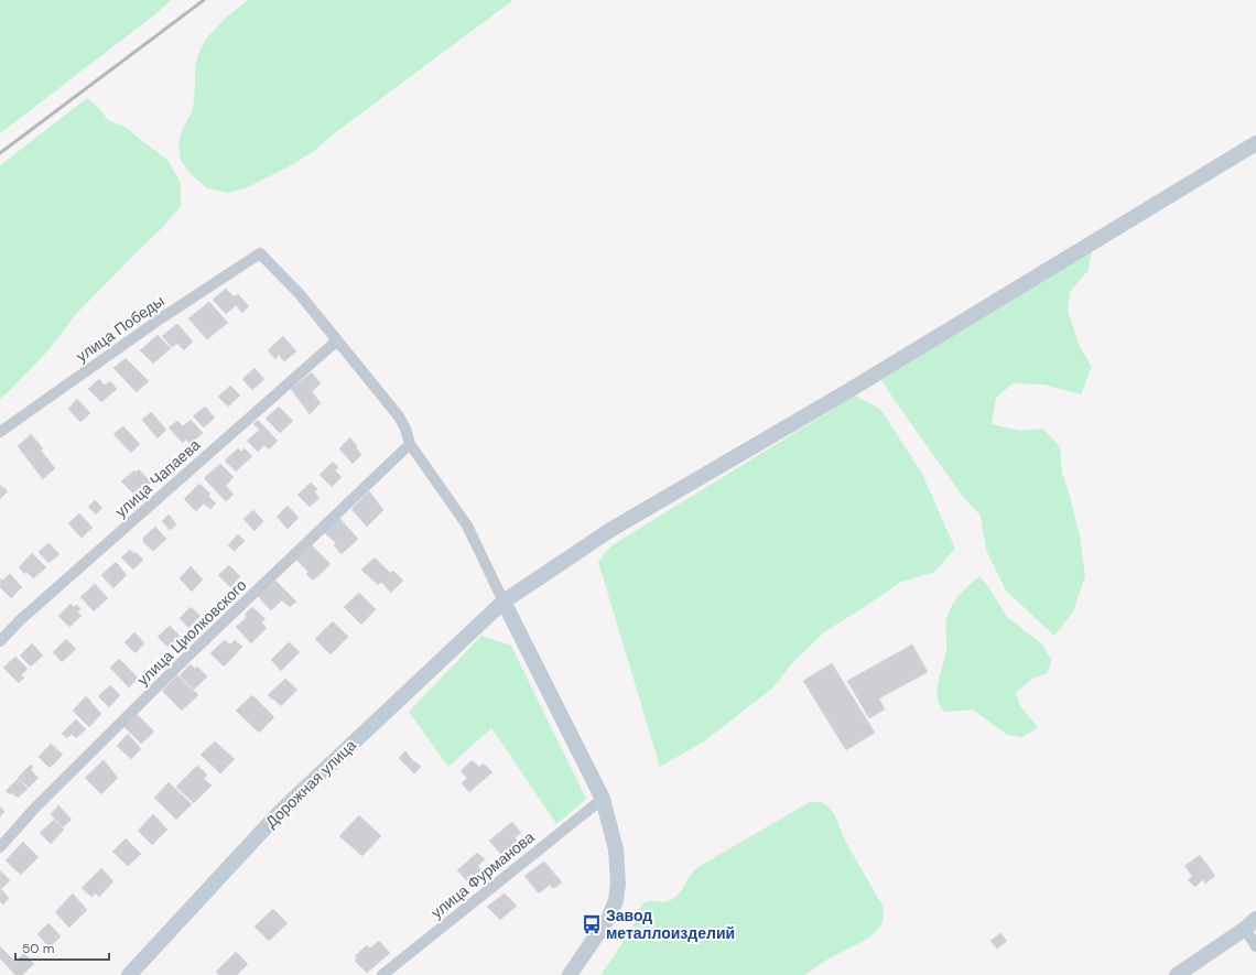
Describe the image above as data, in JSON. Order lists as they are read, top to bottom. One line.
{"streets":{"main road":["Дорожная улица"],"street":["улица Победы","улица Чапаева","улица Циолковского","улица Фурманова"]},"crossings":[["улица Победы","улица Чапаева"]],"places":{"bus stop":["Завод металлоизделий"]},"scale_bar":"50 m"}
